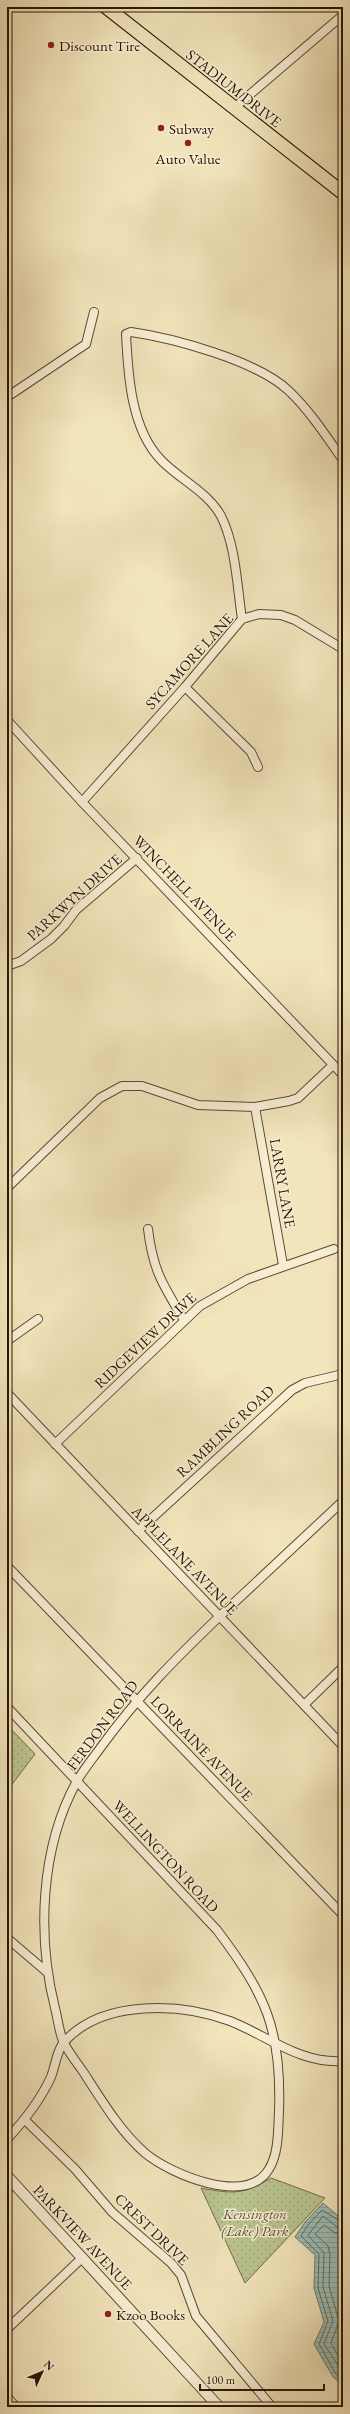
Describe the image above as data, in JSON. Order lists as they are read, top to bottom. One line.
{"streets":{"main road":["STADIUM DRIVE"],"street":["SYCAMORE LANE","WINCHELL AVENUE","PARKWYN DRIVE","LARRY LANE","RIDGEVIEW DRIVE","RAMBLING ROAD","APPLELANE AVENUE","FERDON ROAD","LORRAINE AVENUE","WELLINGTON ROAD","CREST DRIVE","PARKVIEW AVENUE"]},"crossings":[["SYCAMORE LANE","WINCHELL AVENUE"],["WINCHELL AVENUE","PARKWYN DRIVE"],["LARRY LANE","RIDGEVIEW DRIVE"],["RIDGEVIEW DRIVE","APPLELANE AVENUE"],["RAMBLING ROAD","APPLELANE AVENUE"],["APPLELANE AVENUE","FERDON ROAD"],["FERDON ROAD","LORRAINE AVENUE"],["FERDON ROAD","WELLINGTON ROAD"]],"parks":["Kensington (Lake) Park"],"places":["Discount Tire","Subway","Auto Value","Kzoo Books"],"scale_bar":"100 m","north":"top right"}
